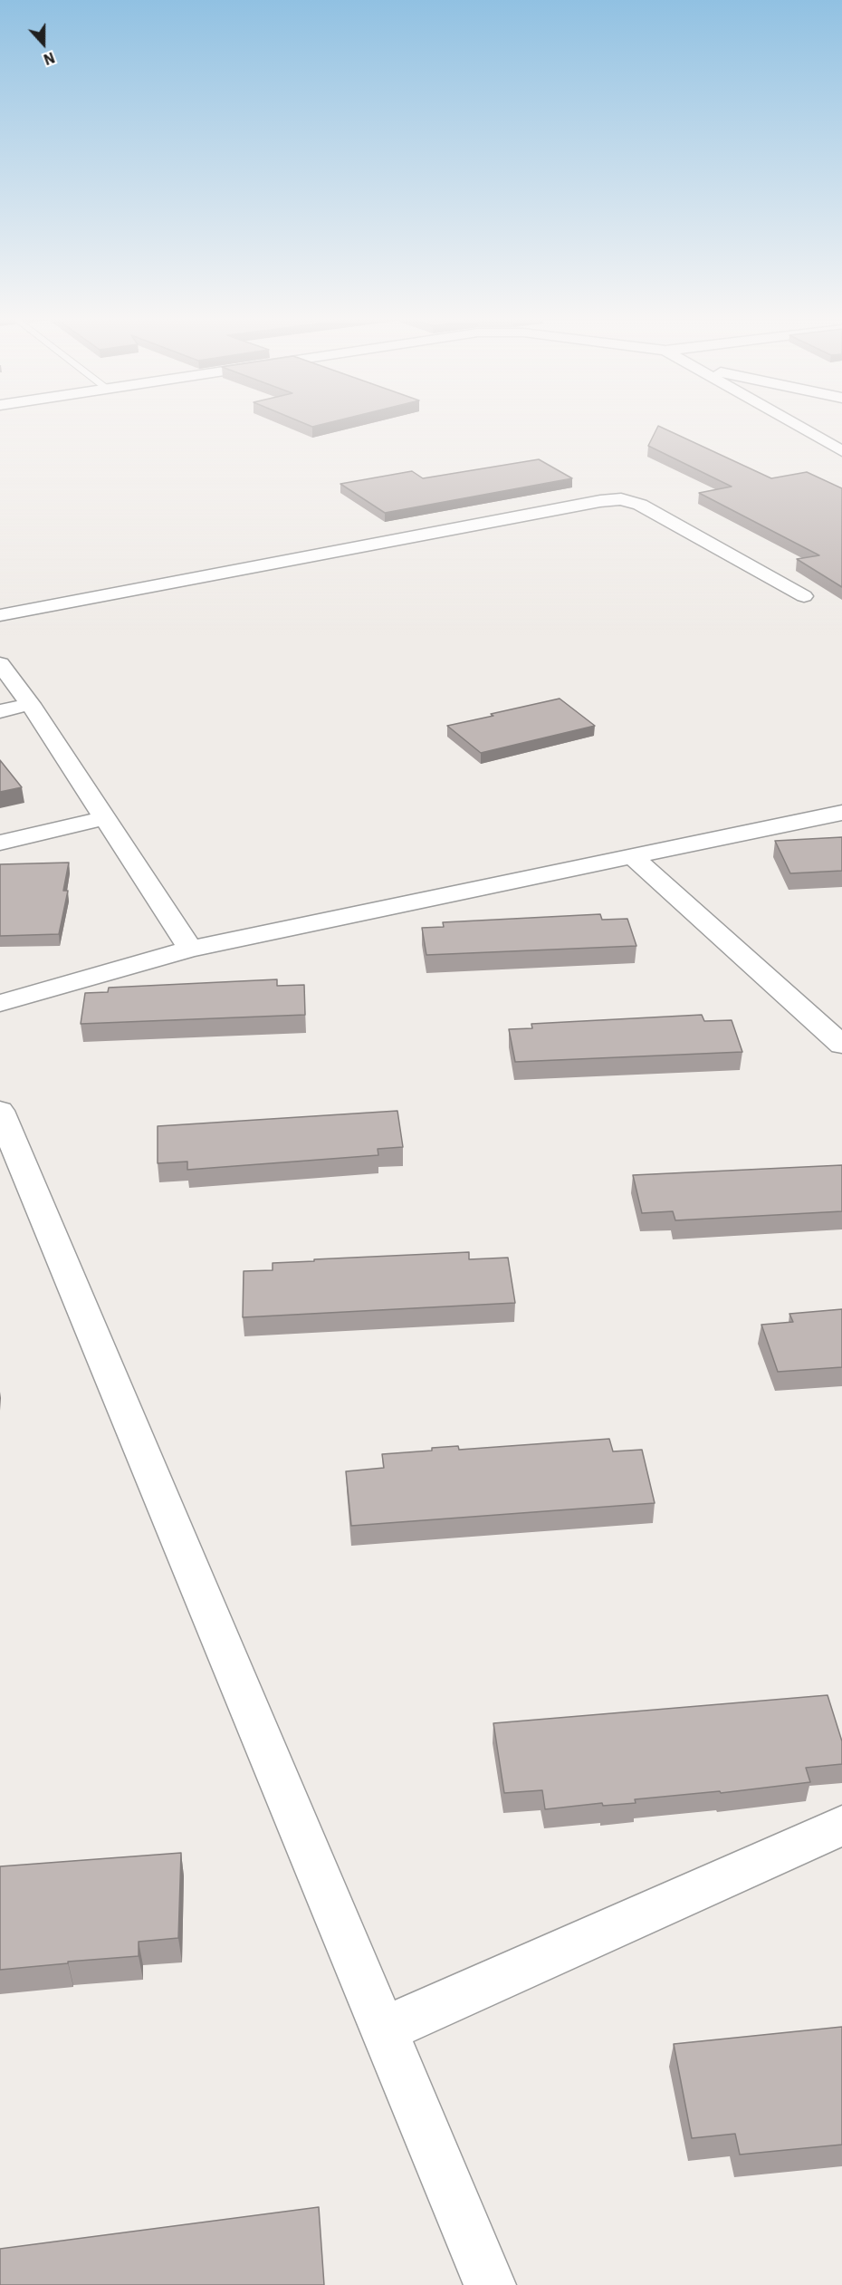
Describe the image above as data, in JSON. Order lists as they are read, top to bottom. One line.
{"north":"bottom"}
